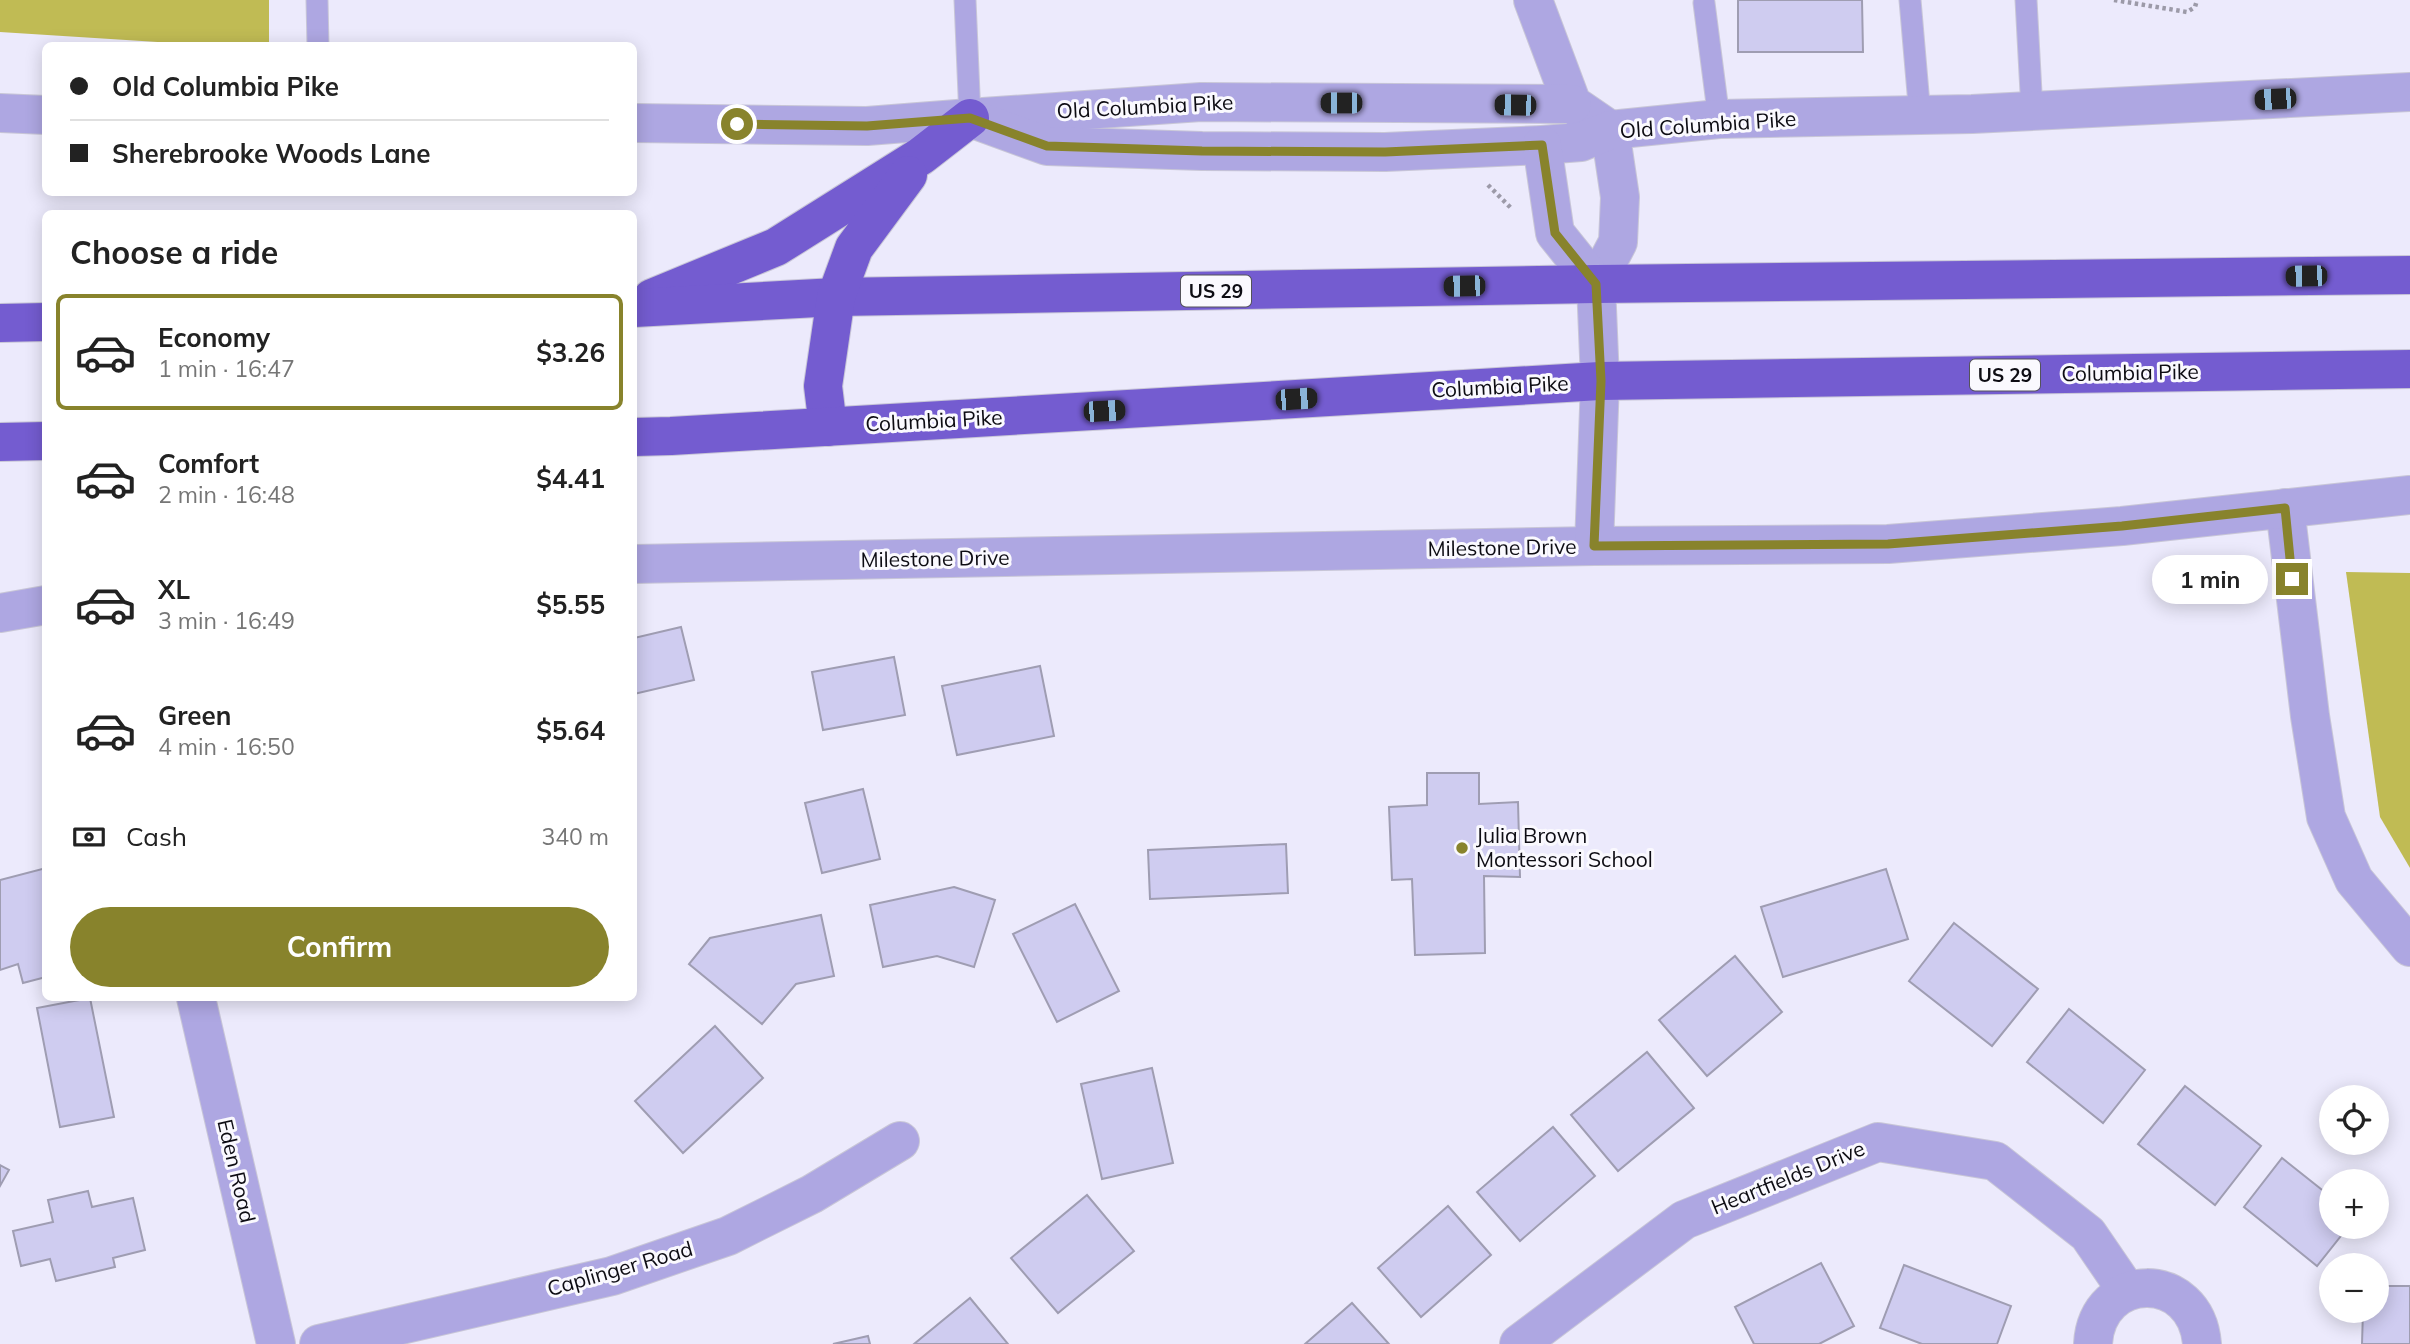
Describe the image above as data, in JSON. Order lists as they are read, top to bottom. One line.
{"streets":{"highway":["US 29","Columbia Pike"],"street":["Old Columbia Pike","Milestone Drive","Eden Road","Heartfields Drive","Caplinger Road"]},"places":["Julia Brown Montessori School"],"page":{"banner":["Old Columbia Pike","Sherebrooke Woods Lane"],"heading":"Choose a ride","list":[{"name":"Economy","note":"1 min · 16:47","value":"$3.26"},{"name":"Comfort","note":"2 min · 16:48","value":"$4.41"},{"name":"XL","note":"3 min · 16:49","value":"$5.55"},{"name":"Green","note":"4 min · 16:50","value":"$5.64"}],"bubble":"1 min","pay":["Cash","340 m"],"buttons":"Confirm","map_buttons":["+","−"]}}
